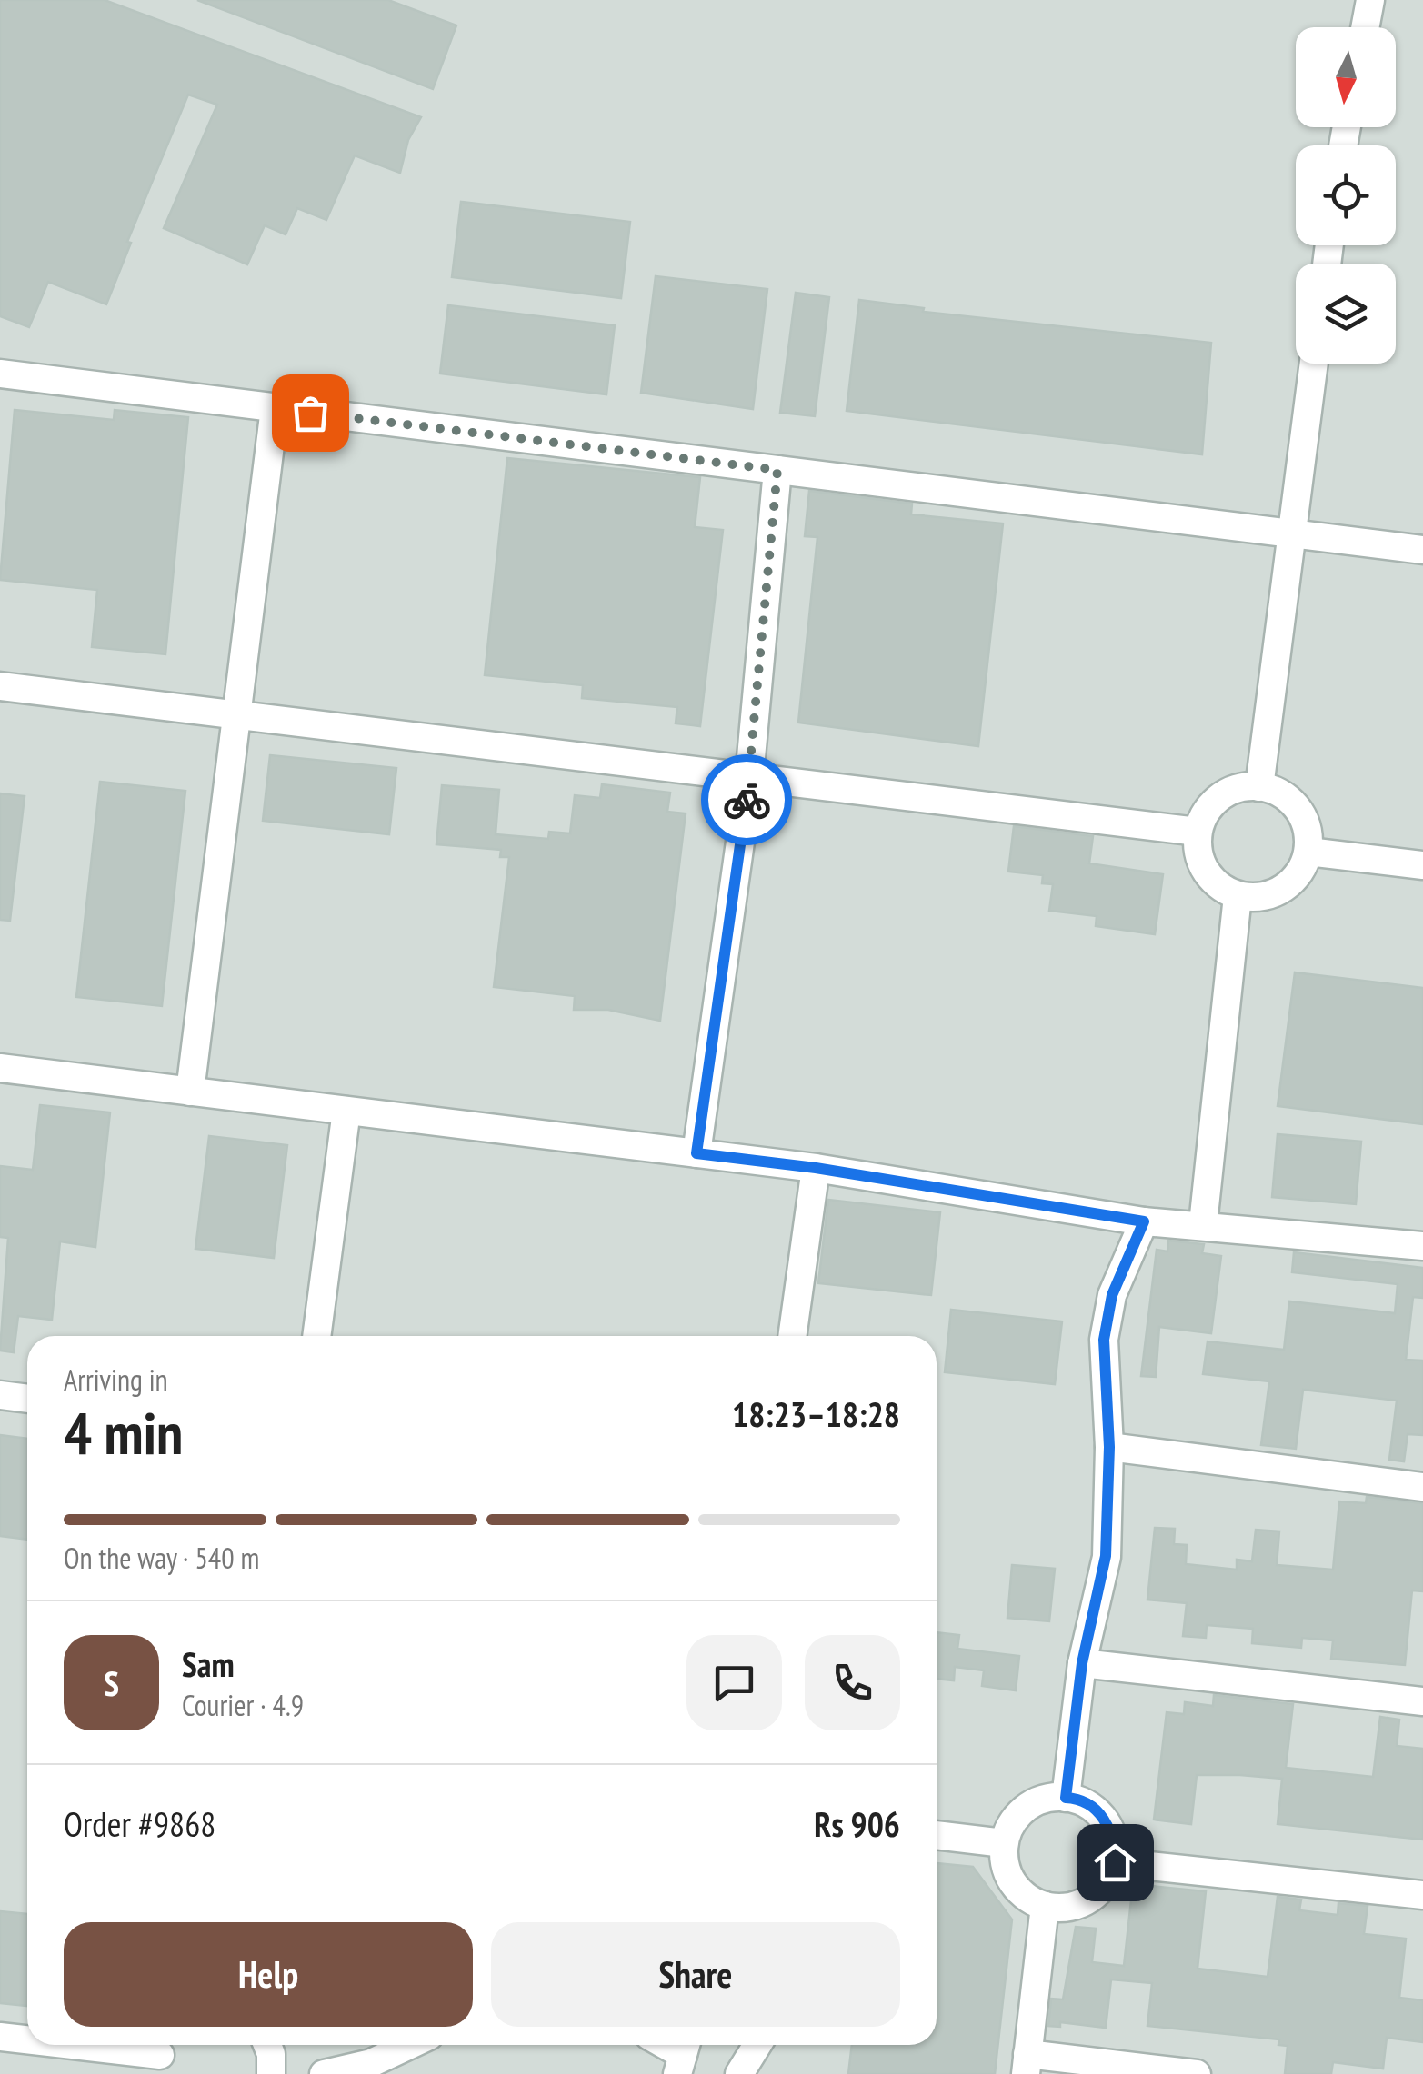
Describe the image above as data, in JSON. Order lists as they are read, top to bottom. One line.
{"north":"bottom","page":{"heading":["4 min","Arriving in","18:23–18:28"],"panel":["Sam","Courier · 4.9","Order #9868","Rs 906"],"bar":"On the way · 540 m","round":"S","buttons":["Help","Share"]}}
